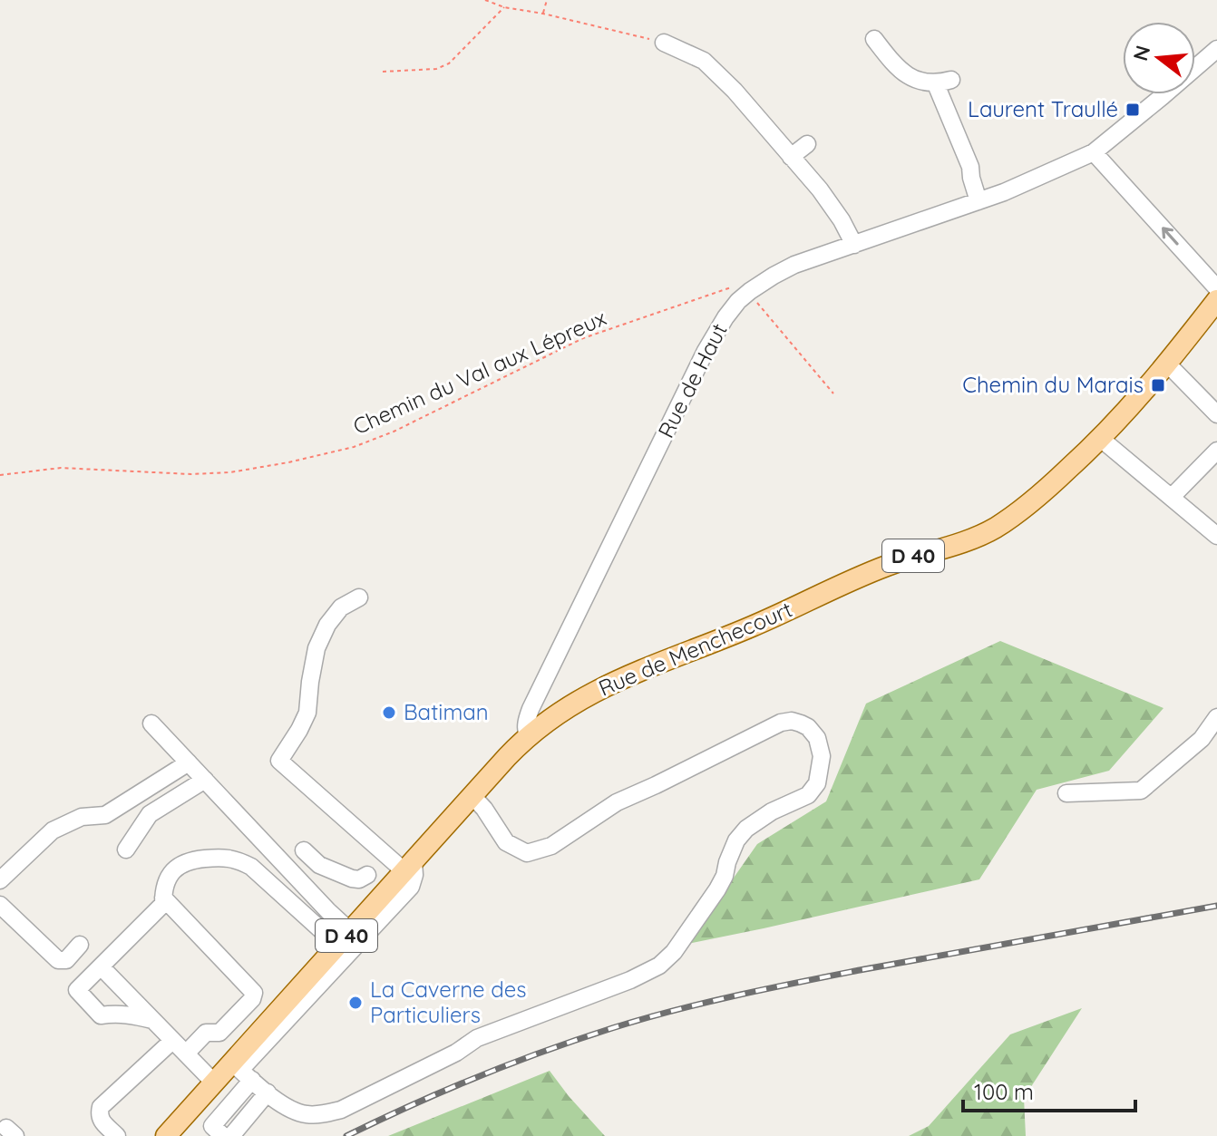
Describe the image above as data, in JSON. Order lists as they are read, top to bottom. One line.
{"streets":{"main road":["D 40","Rue de Menchecourt"],"street":["Rue de Haut"],"path":["Chemin du Val aux Lépreux"]},"crossings":[["Chemin du Val aux Lépreux","Rue de Haut"],["Rue de Haut","Rue de Menchecourt"]],"places":{"transit":["Laurent Traullé","Chemin du Marais"],"other":["Batiman","La Caverne des Particuliers"]},"scale_bar":"100 m","north":"left"}
